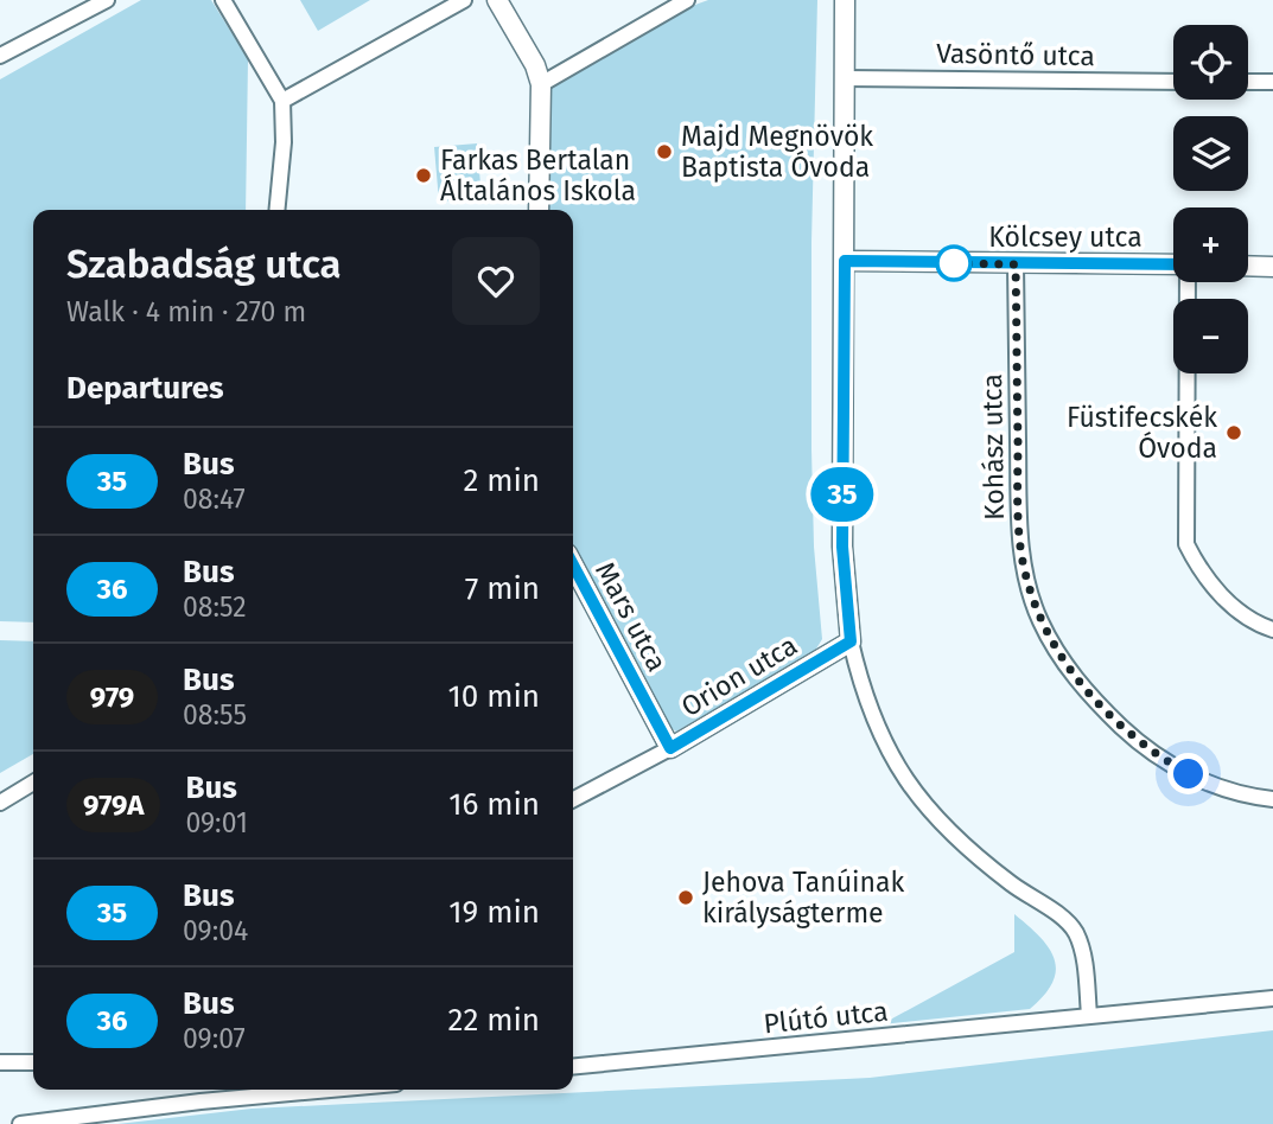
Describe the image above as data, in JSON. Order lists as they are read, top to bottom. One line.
{"streets":{"street":["Vasöntő utca","Kölcsey utca","Kohász utca","Mars utca","Orion utca","Plútó utca"]},"crossings":[["Kölcsey utca","Kohász utca"],["Mars utca","Orion utca"]],"places":["Majd Megnövök Baptista Óvoda","Farkas Bertalan Általános Iskola","Füstifecskék Óvoda","Jehova Tanúinak királyságterme"],"lines":["bus line 35"],"page":{"on_map":"35","map_buttons":["+","−"],"heading":[["Szabadság utca","Walk · 4 min · 270 m"],"Departures"],"list":[{"mark":"35","name":"Bus","note":"08:47","value":"2 min"},{"mark":"36","name":"Bus","note":"08:52","value":"7 min"},{"mark":"979","name":"Bus","note":"08:55","value":"10 min"},{"mark":"979A","name":"Bus","note":"09:01","value":"16 min"},{"mark":"35","name":"Bus","note":"09:04","value":"19 min"},{"mark":"36","name":"Bus","note":"09:07","value":"22 min"}]}}
